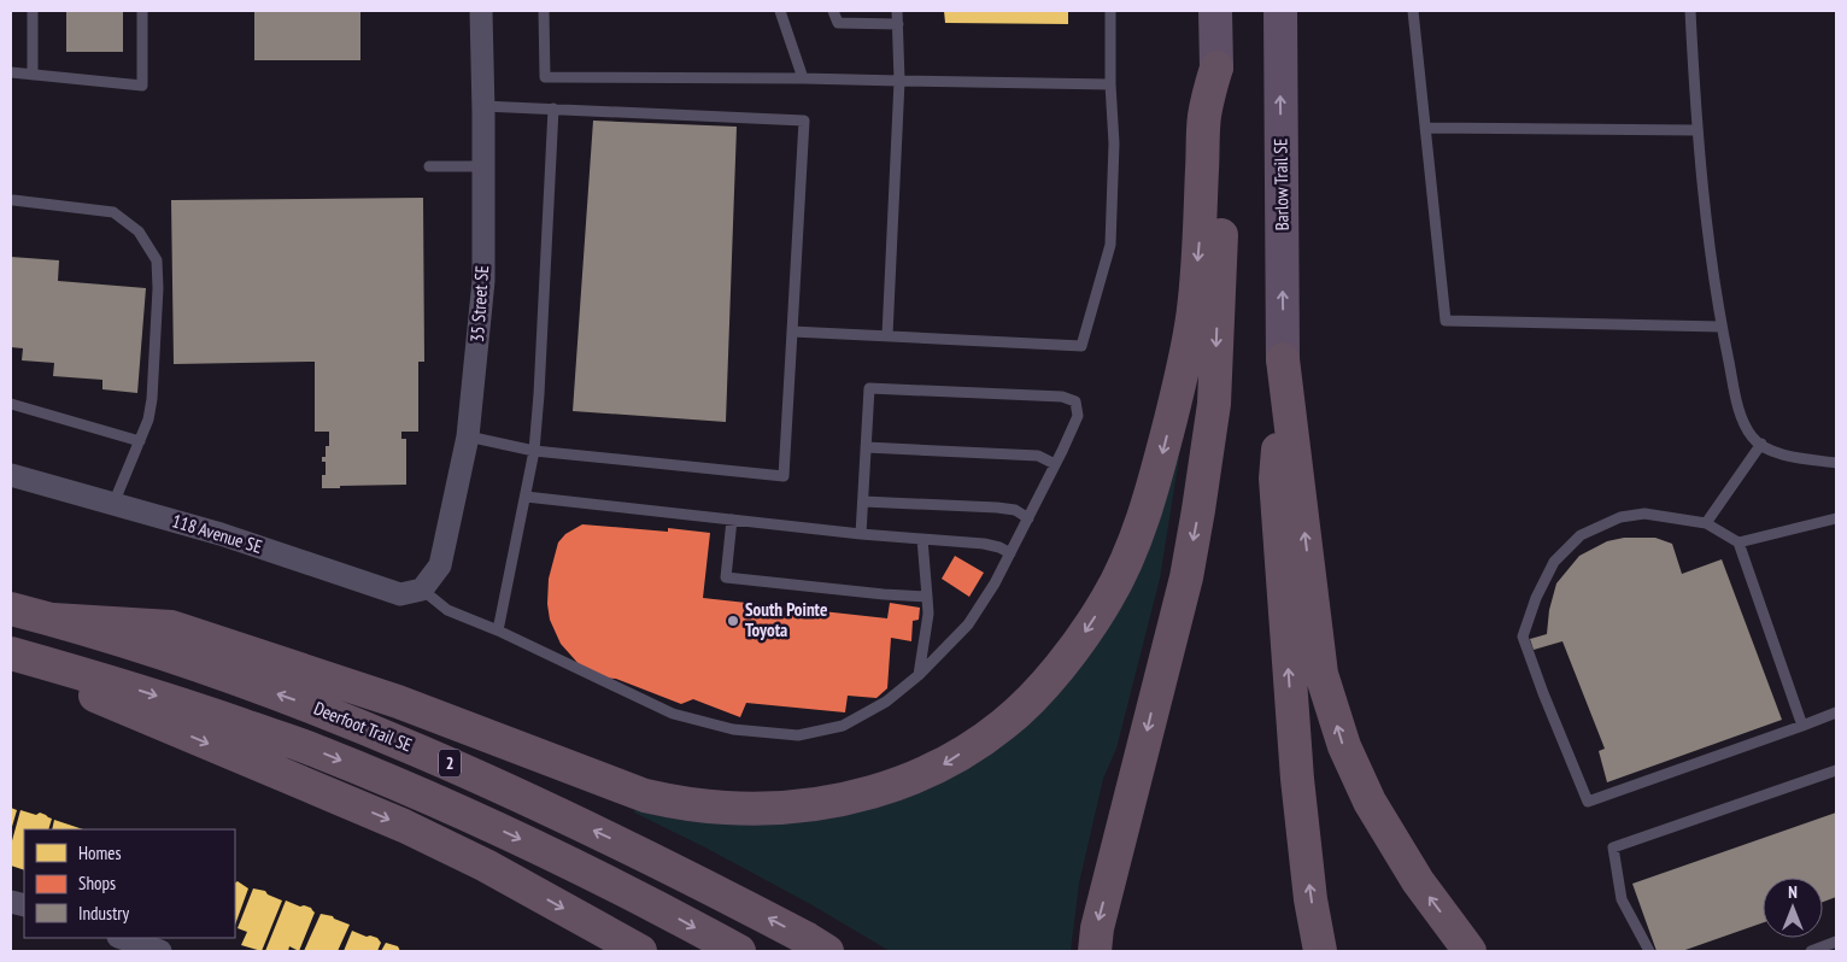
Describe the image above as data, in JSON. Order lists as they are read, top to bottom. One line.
{"streets":{"highway":["Deerfoot Trail SE","2"],"main road":["Barlow Trail SE"],"street":["35 Street SE","118 Avenue SE"]},"crossings":[["35 Street SE","118 Avenue SE"]],"one_way":["Barlow Trail SE"],"places":["South Pointe Toyota"],"legend":["Homes","Shops","Industry"],"north":"top"}
